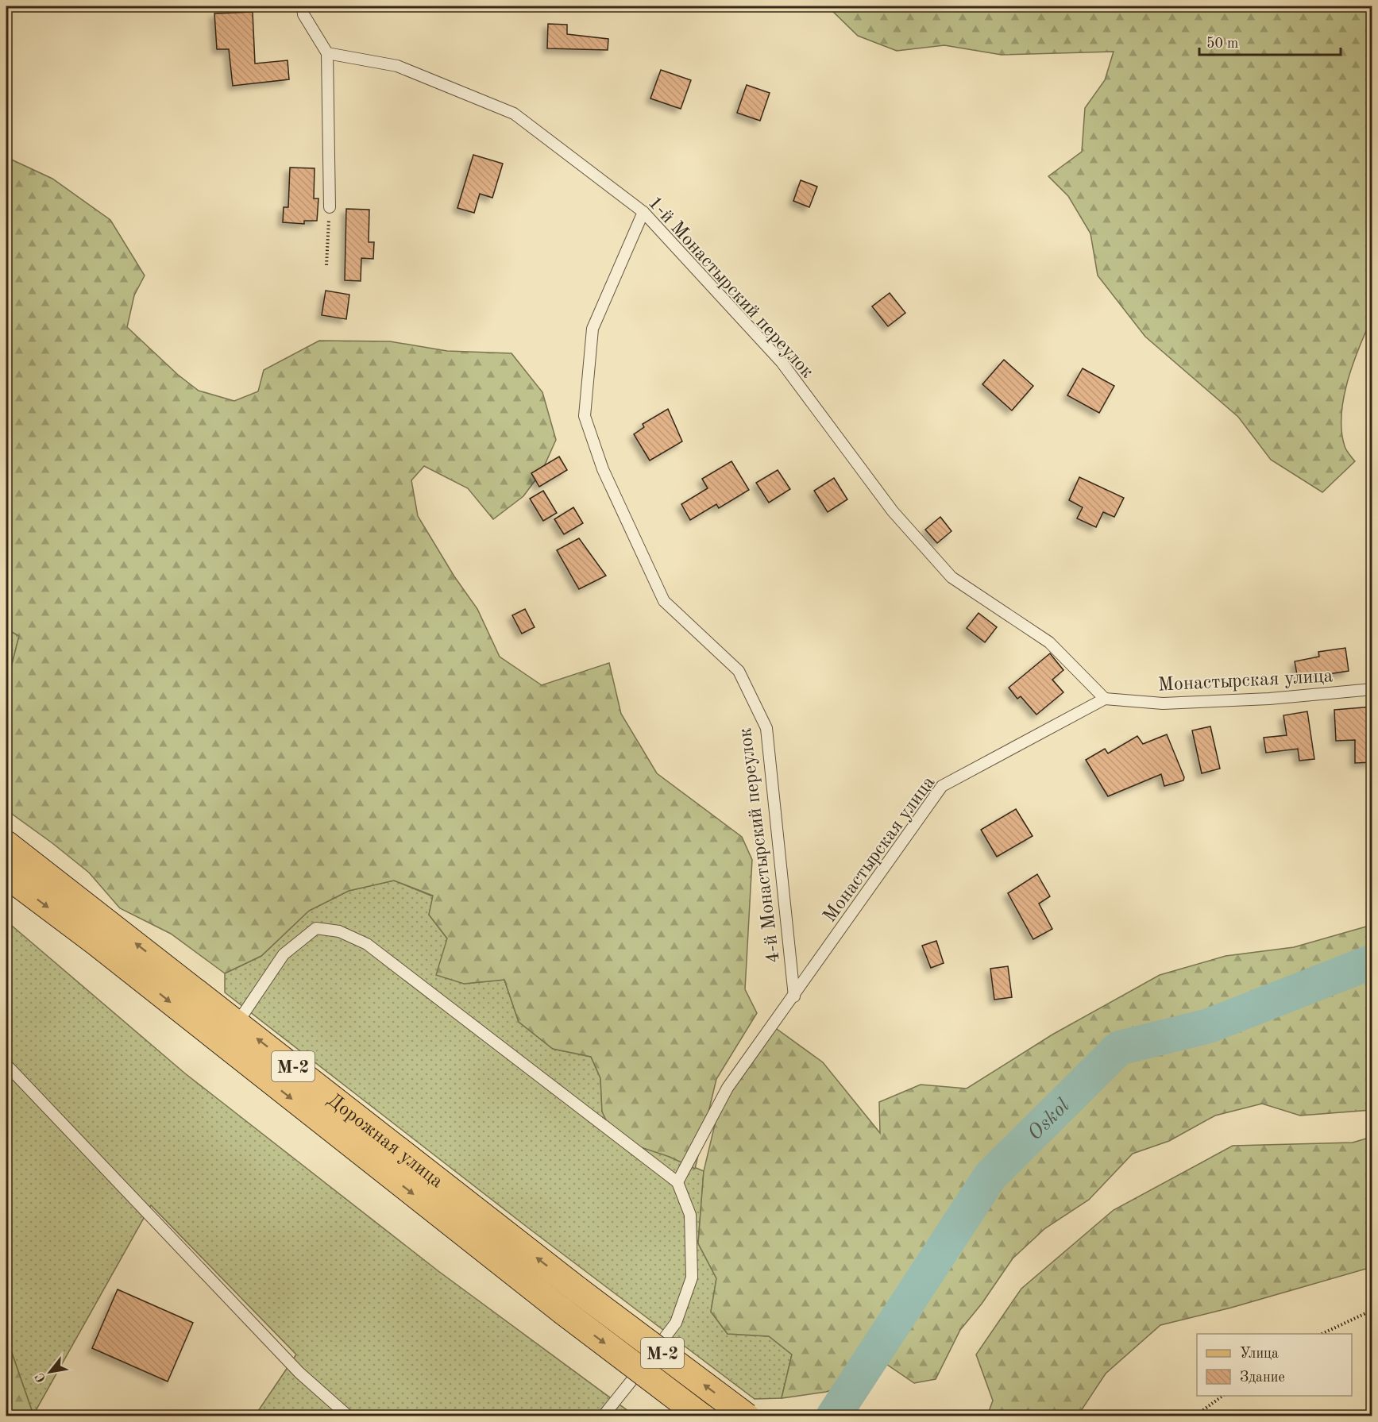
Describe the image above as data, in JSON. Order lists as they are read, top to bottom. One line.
{"streets":{"main road":["М-2","Дорожная улица"],"lane":["1-й Монастырский переулок","Монастырская улица","4-й Монастырский переулок"]},"crossings":[["1-й Монастырский переулок","Монастырская улица"],["1-й Монастырский переулок","4-й Монастырский переулок"],["Монастырская улица","4-й Монастырский переулок"]],"water":["Oskol"],"legend":["Улица","Здание"],"scale_bar":"50 m","north":"bottom left"}
